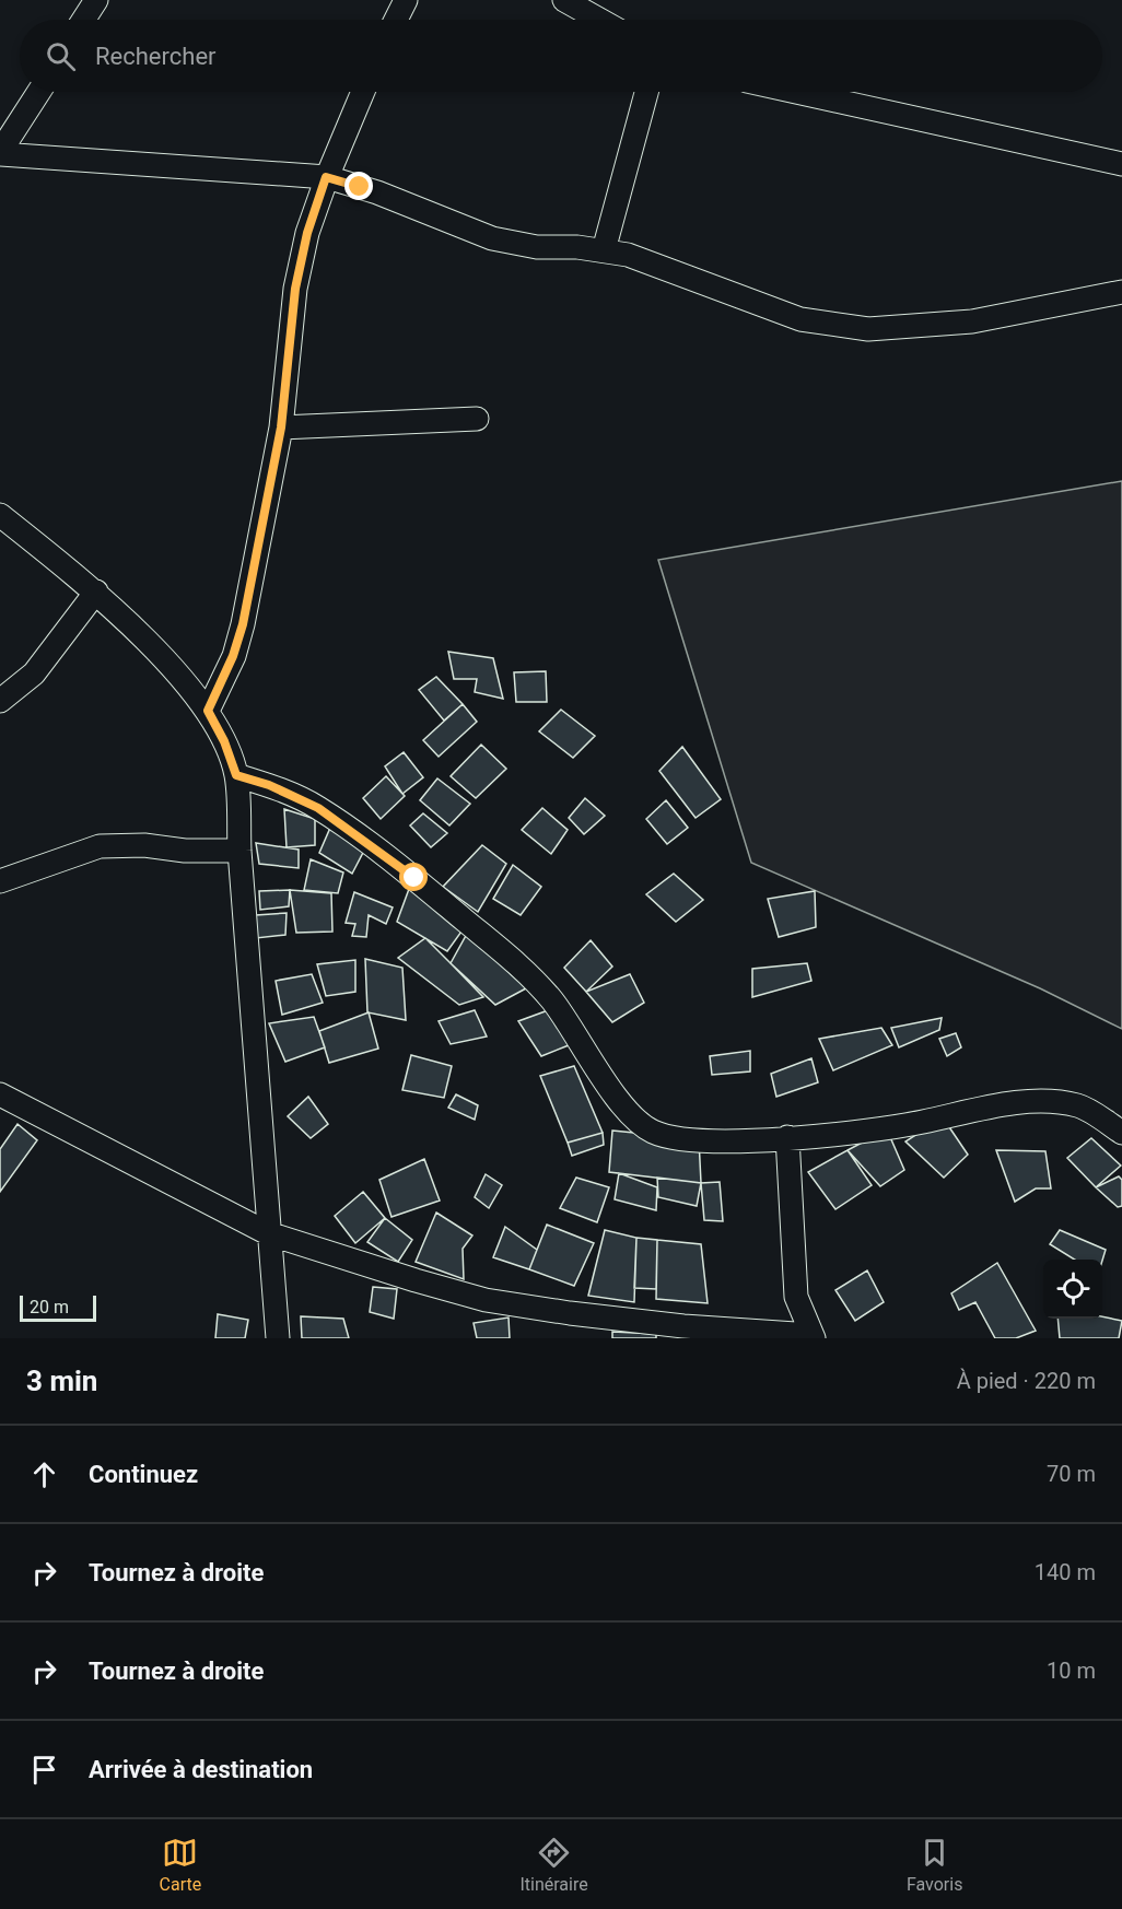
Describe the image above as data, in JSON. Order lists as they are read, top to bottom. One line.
{"scale_bar":"20 m","page":{"search":"Rechercher","scale":"20 m","heading":["3 min","À pied · 220 m"],"list":[["Continuez","70 m"],["Tournez à droite","140 m"],["Tournez à droite","10 m"],"Arrivée à destination"],"nav":["Carte","Itinéraire","Favoris"]}}
